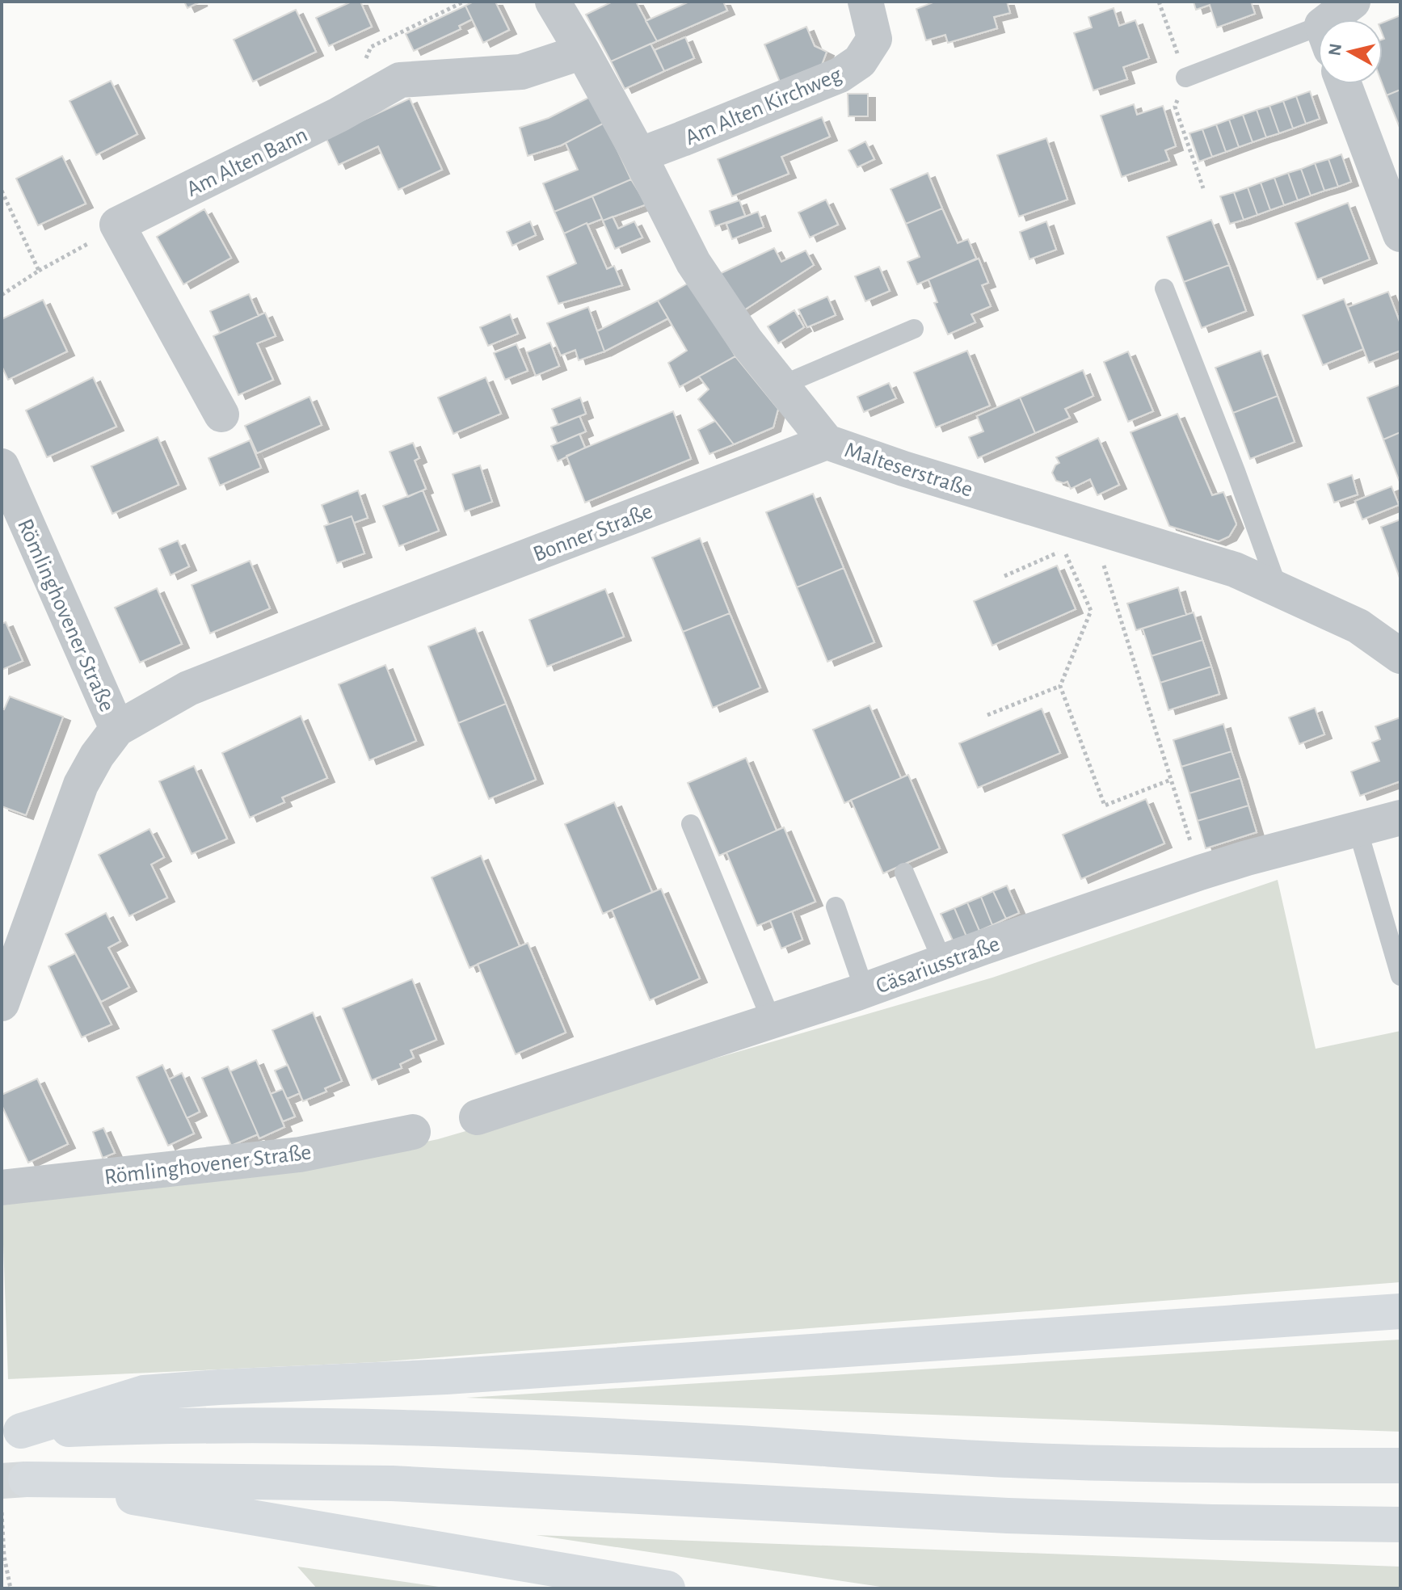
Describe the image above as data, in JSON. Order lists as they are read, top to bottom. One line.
{"streets":{"street":["Am Alten Kirchweg","Am Alten Bann","Malteserstraße","Bonner Straße","Römlinghovener Straße","Cäsariusstraße"]},"crossings":[["Am Alten Kirchweg","Malteserstraße"],["Am Alten Bann","Malteserstraße"],["Malteserstraße","Bonner Straße"],["Bonner Straße","Römlinghovener Straße"]],"north":"left"}
